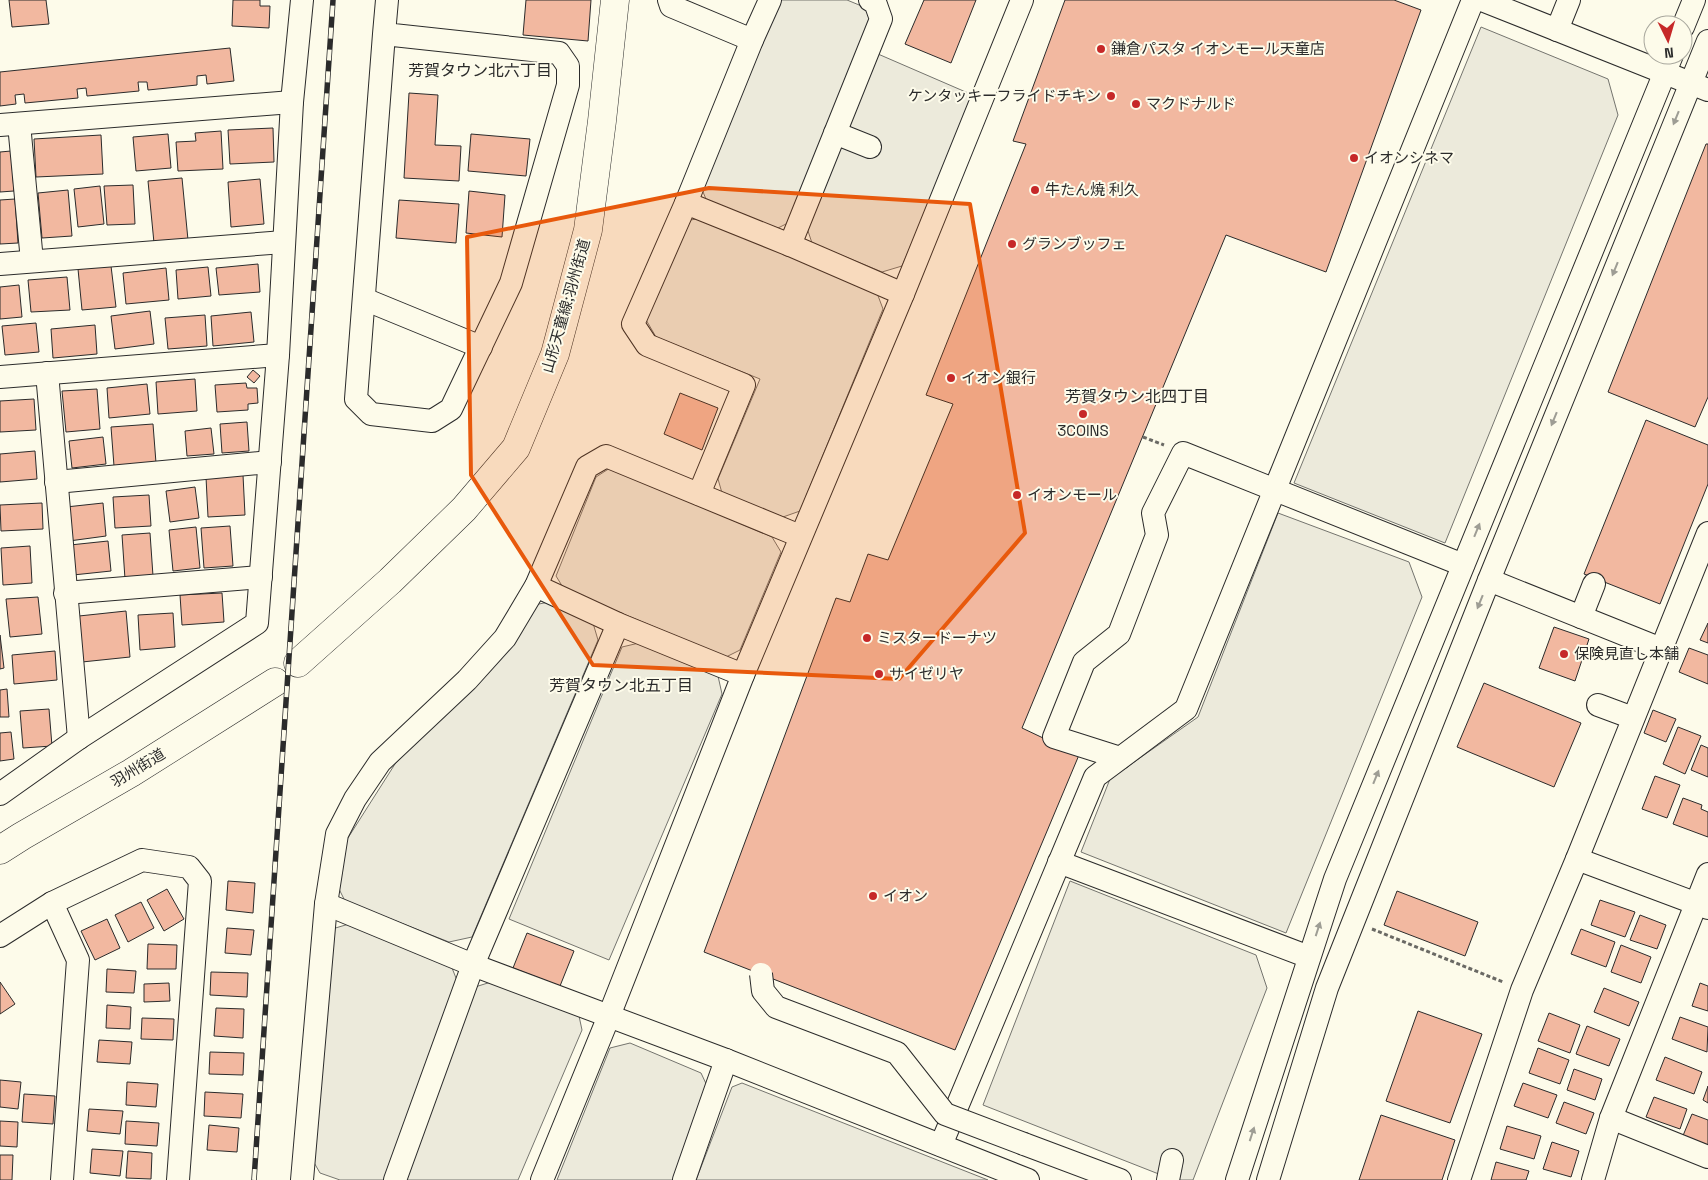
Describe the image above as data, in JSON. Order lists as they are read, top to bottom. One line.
{"streets":{"main road":["山形天童線;羽州街道","羽州街道"]},"districts":["芳賀タウン北六丁目","芳賀タウン北四丁目","芳賀タウン北五丁目"],"places":["鎌倉パスタ イオンモール天童店","ケンタッキーフライドチキン","マクドナルド","イオンシネマ","牛たん焼 利久","グランブッフェ","イオン銀行","3COINS","イオンモール","ミスタードーナツ","保険見直し本舗","サイゼリヤ","イオン"],"north":"bottom"}
